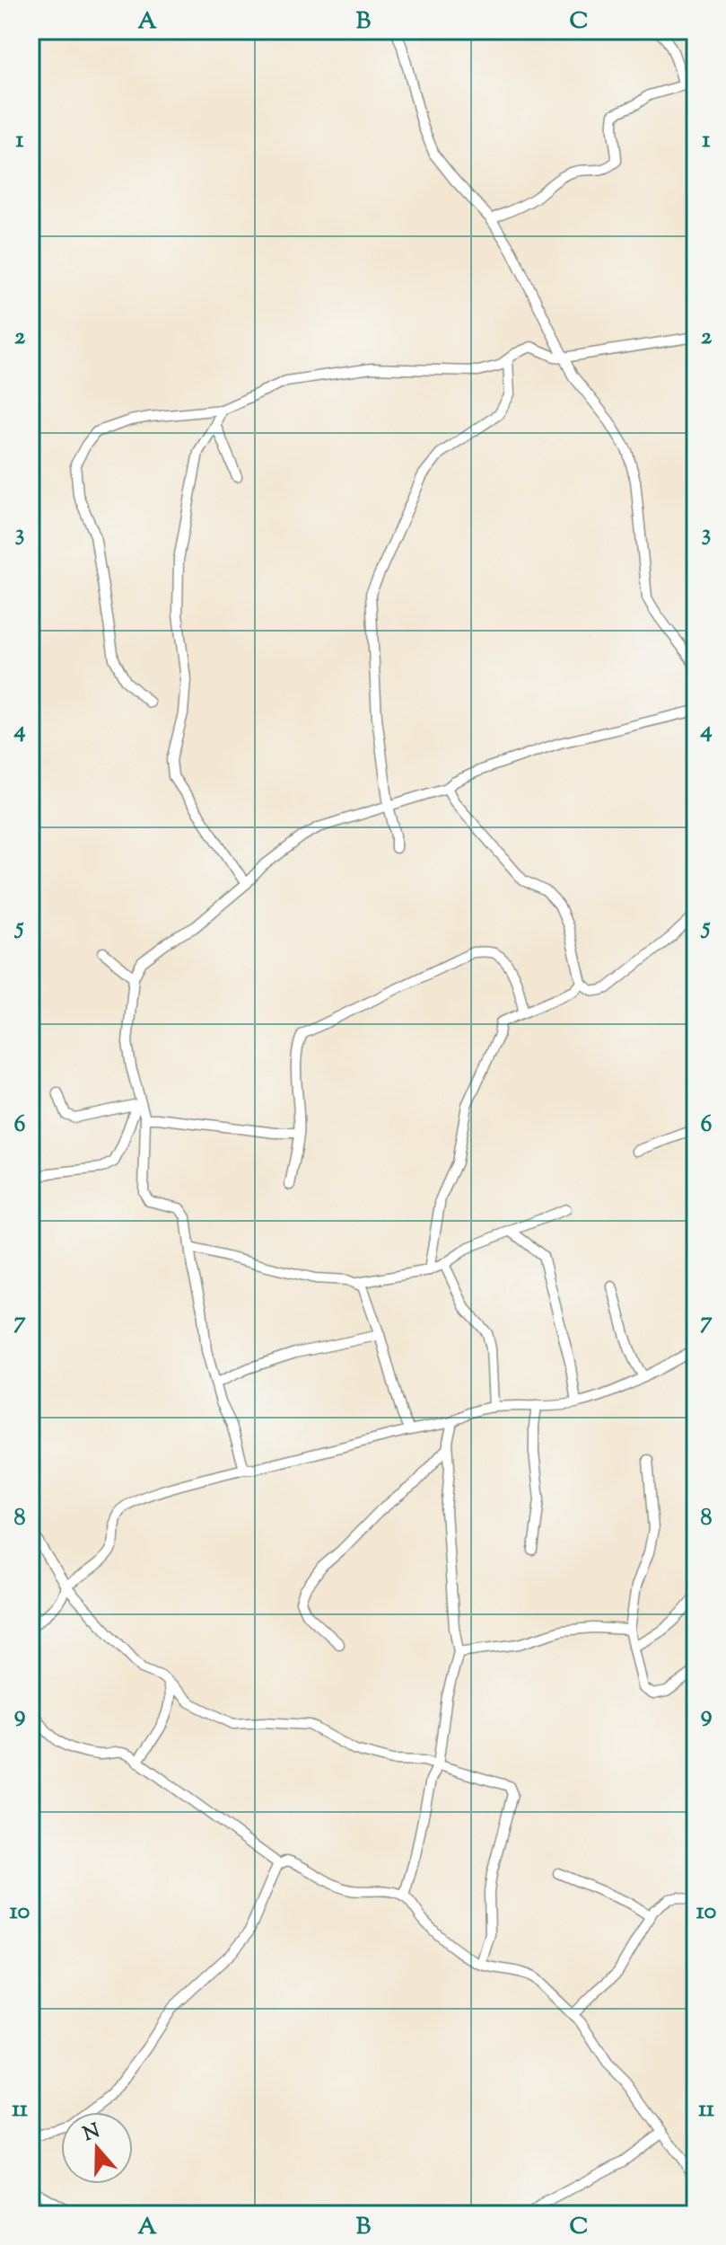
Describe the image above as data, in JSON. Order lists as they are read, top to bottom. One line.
{"north":"top","grid":{"columns":["A","B","C"],"rows":["1","2","3","4","5","6","7","8","9","10","11"]}}
